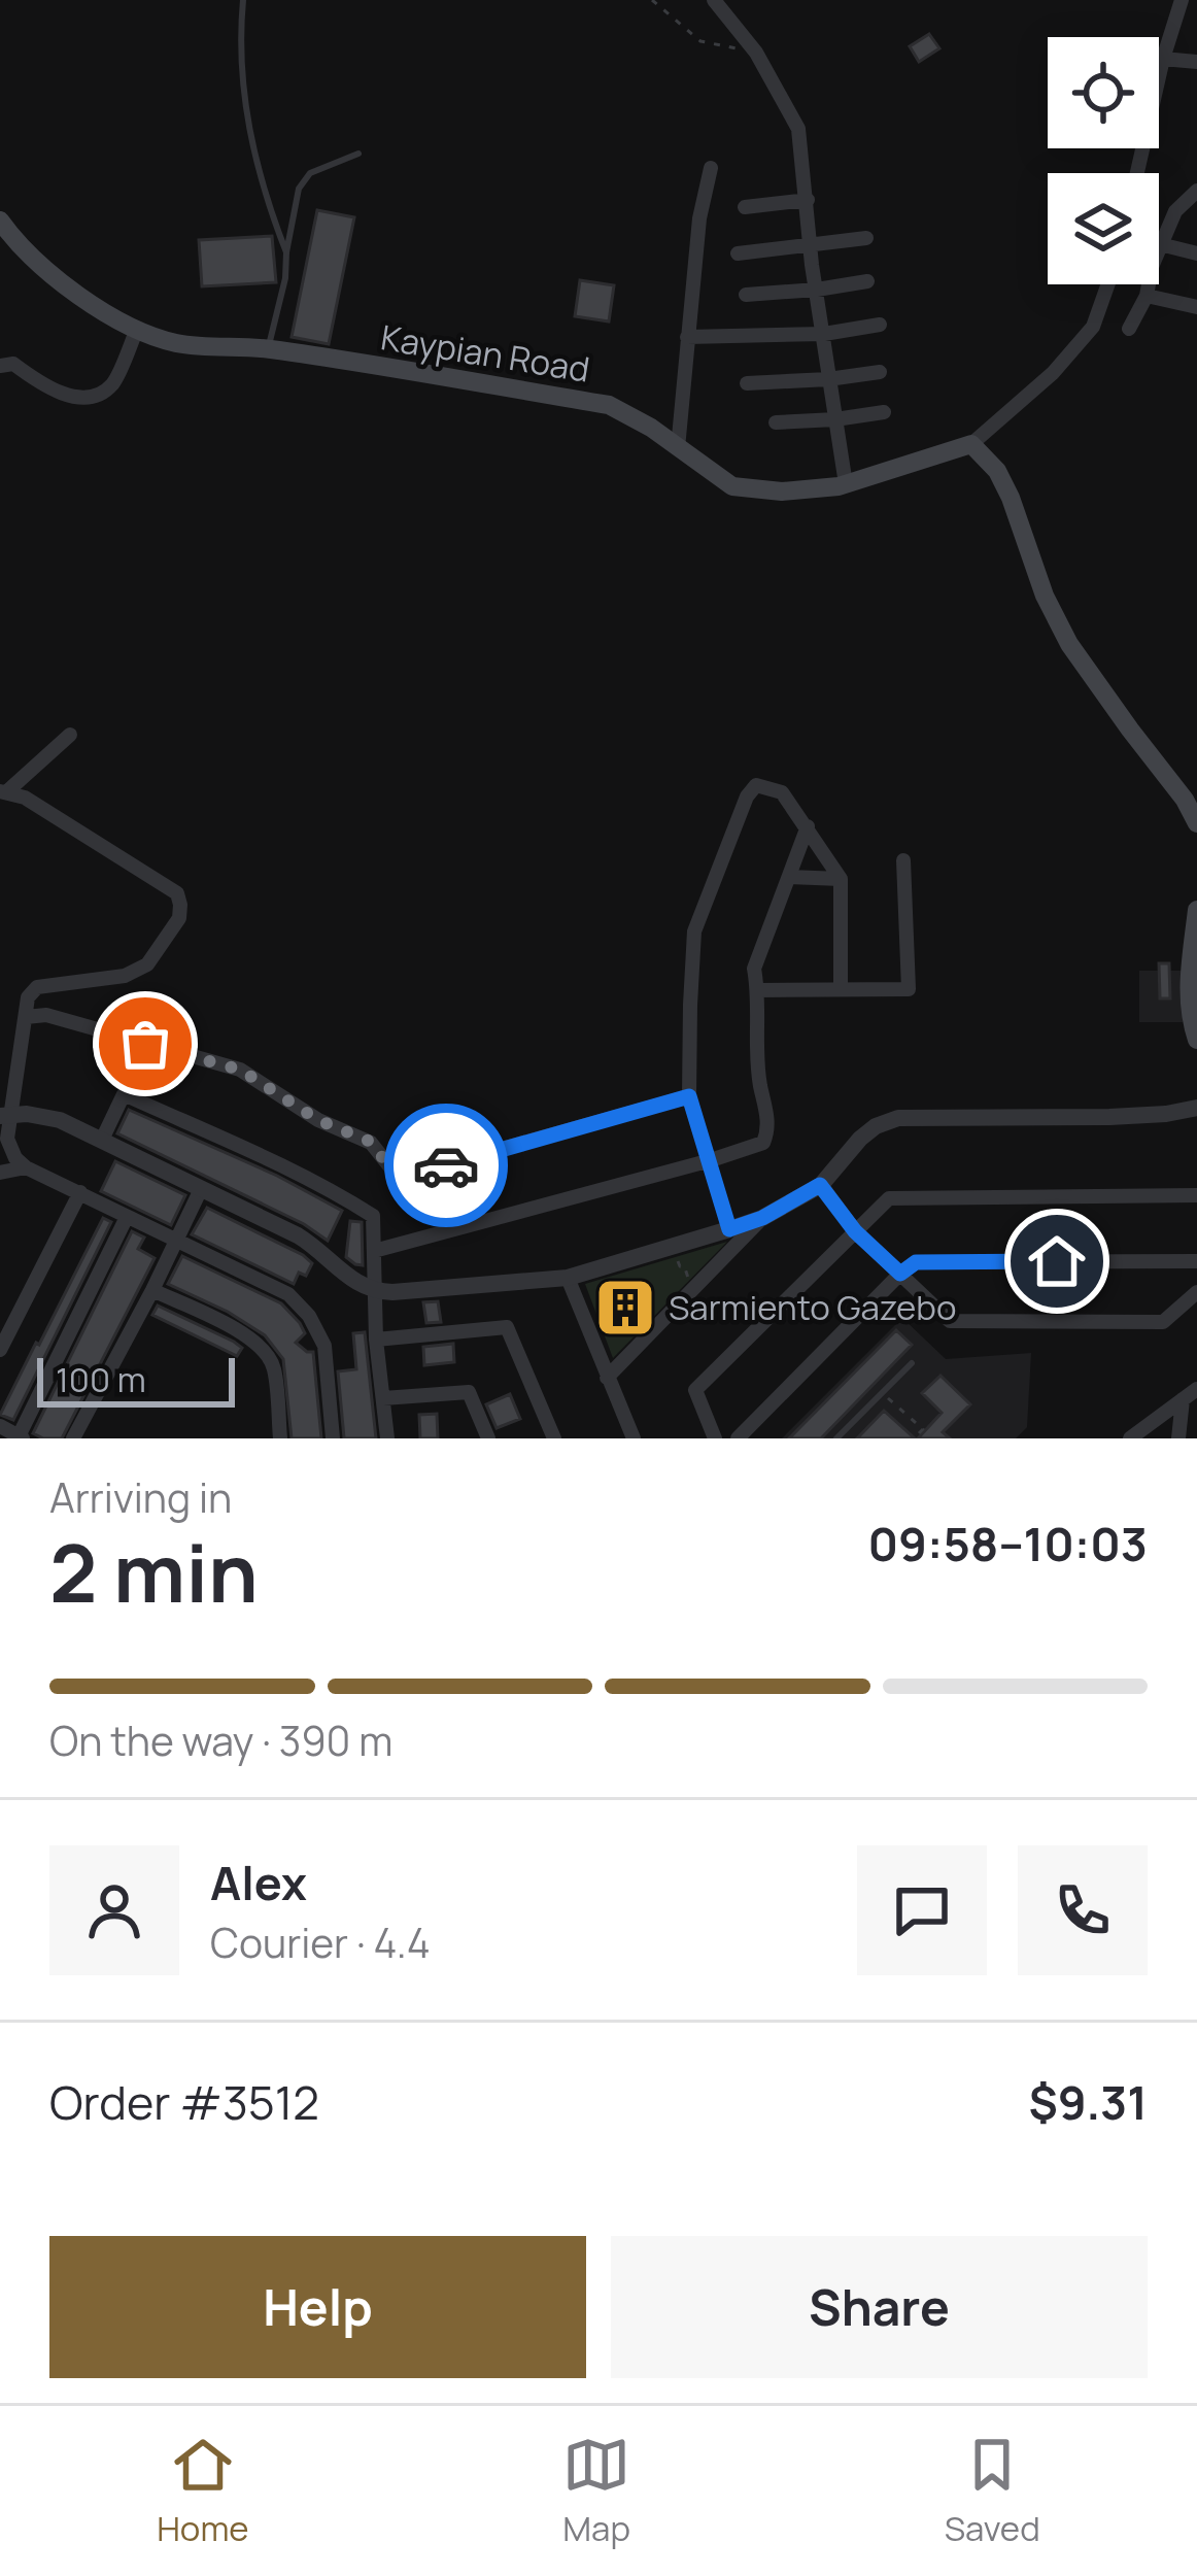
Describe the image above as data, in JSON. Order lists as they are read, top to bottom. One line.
{"streets":{"main road":["Kaypian Road"]},"places":{"building":["Sarmiento Gazebo"]},"scale_bar":"100 m","page":{"scale":"100 m","heading":["2 min","Arriving in","09:58–10:03"],"panel":["Alex","Courier · 4.4","Order #3512","$9.31"],"bar":"On the way · 390 m","buttons":["Help","Share"],"tabs":["Home","Map","Saved"]}}
